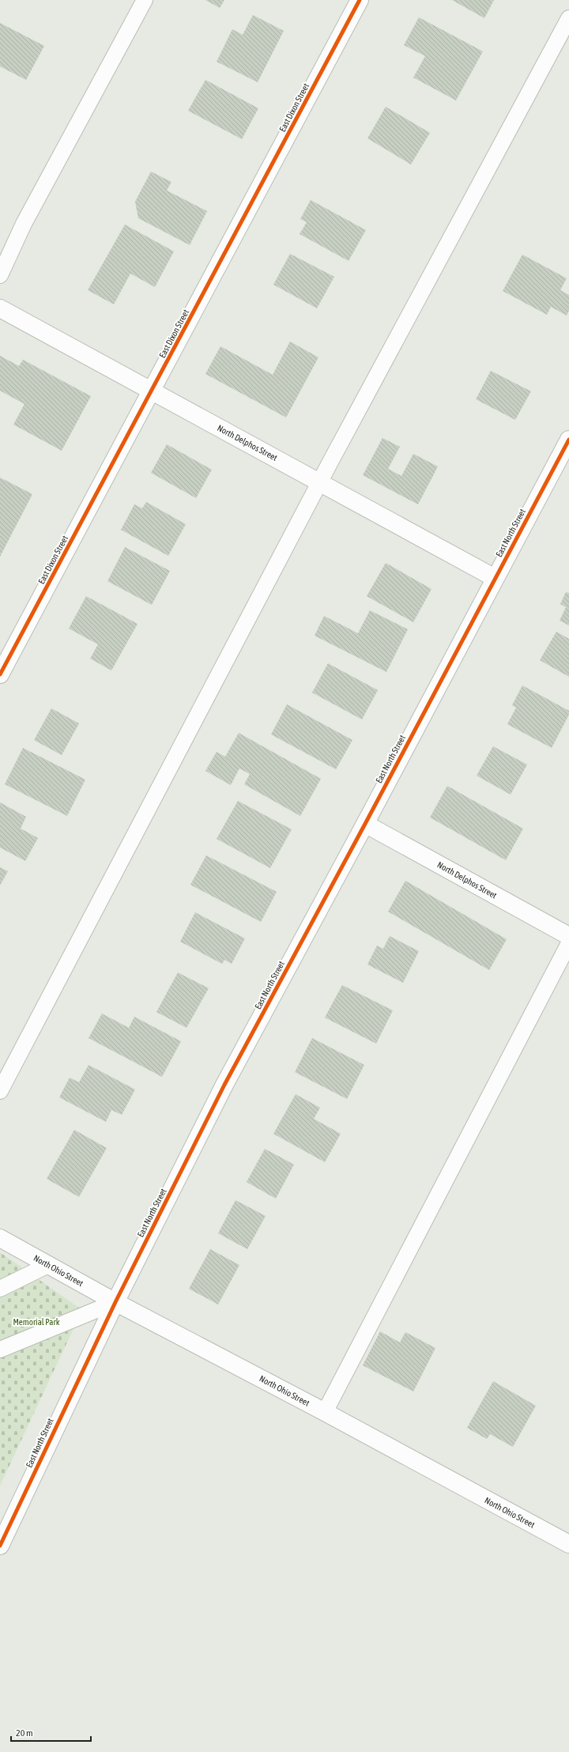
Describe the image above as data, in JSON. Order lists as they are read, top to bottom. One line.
{"streets":{"street":["East Dixon Street","North Delphos Street","East North Street","North Ohio Street"]},"crossings":[["East Dixon Street","North Delphos Street"],["North Delphos Street","East North Street"],["East North Street","North Ohio Street"]],"parks":["Memorial Park"],"scale_bar":"20 m"}
